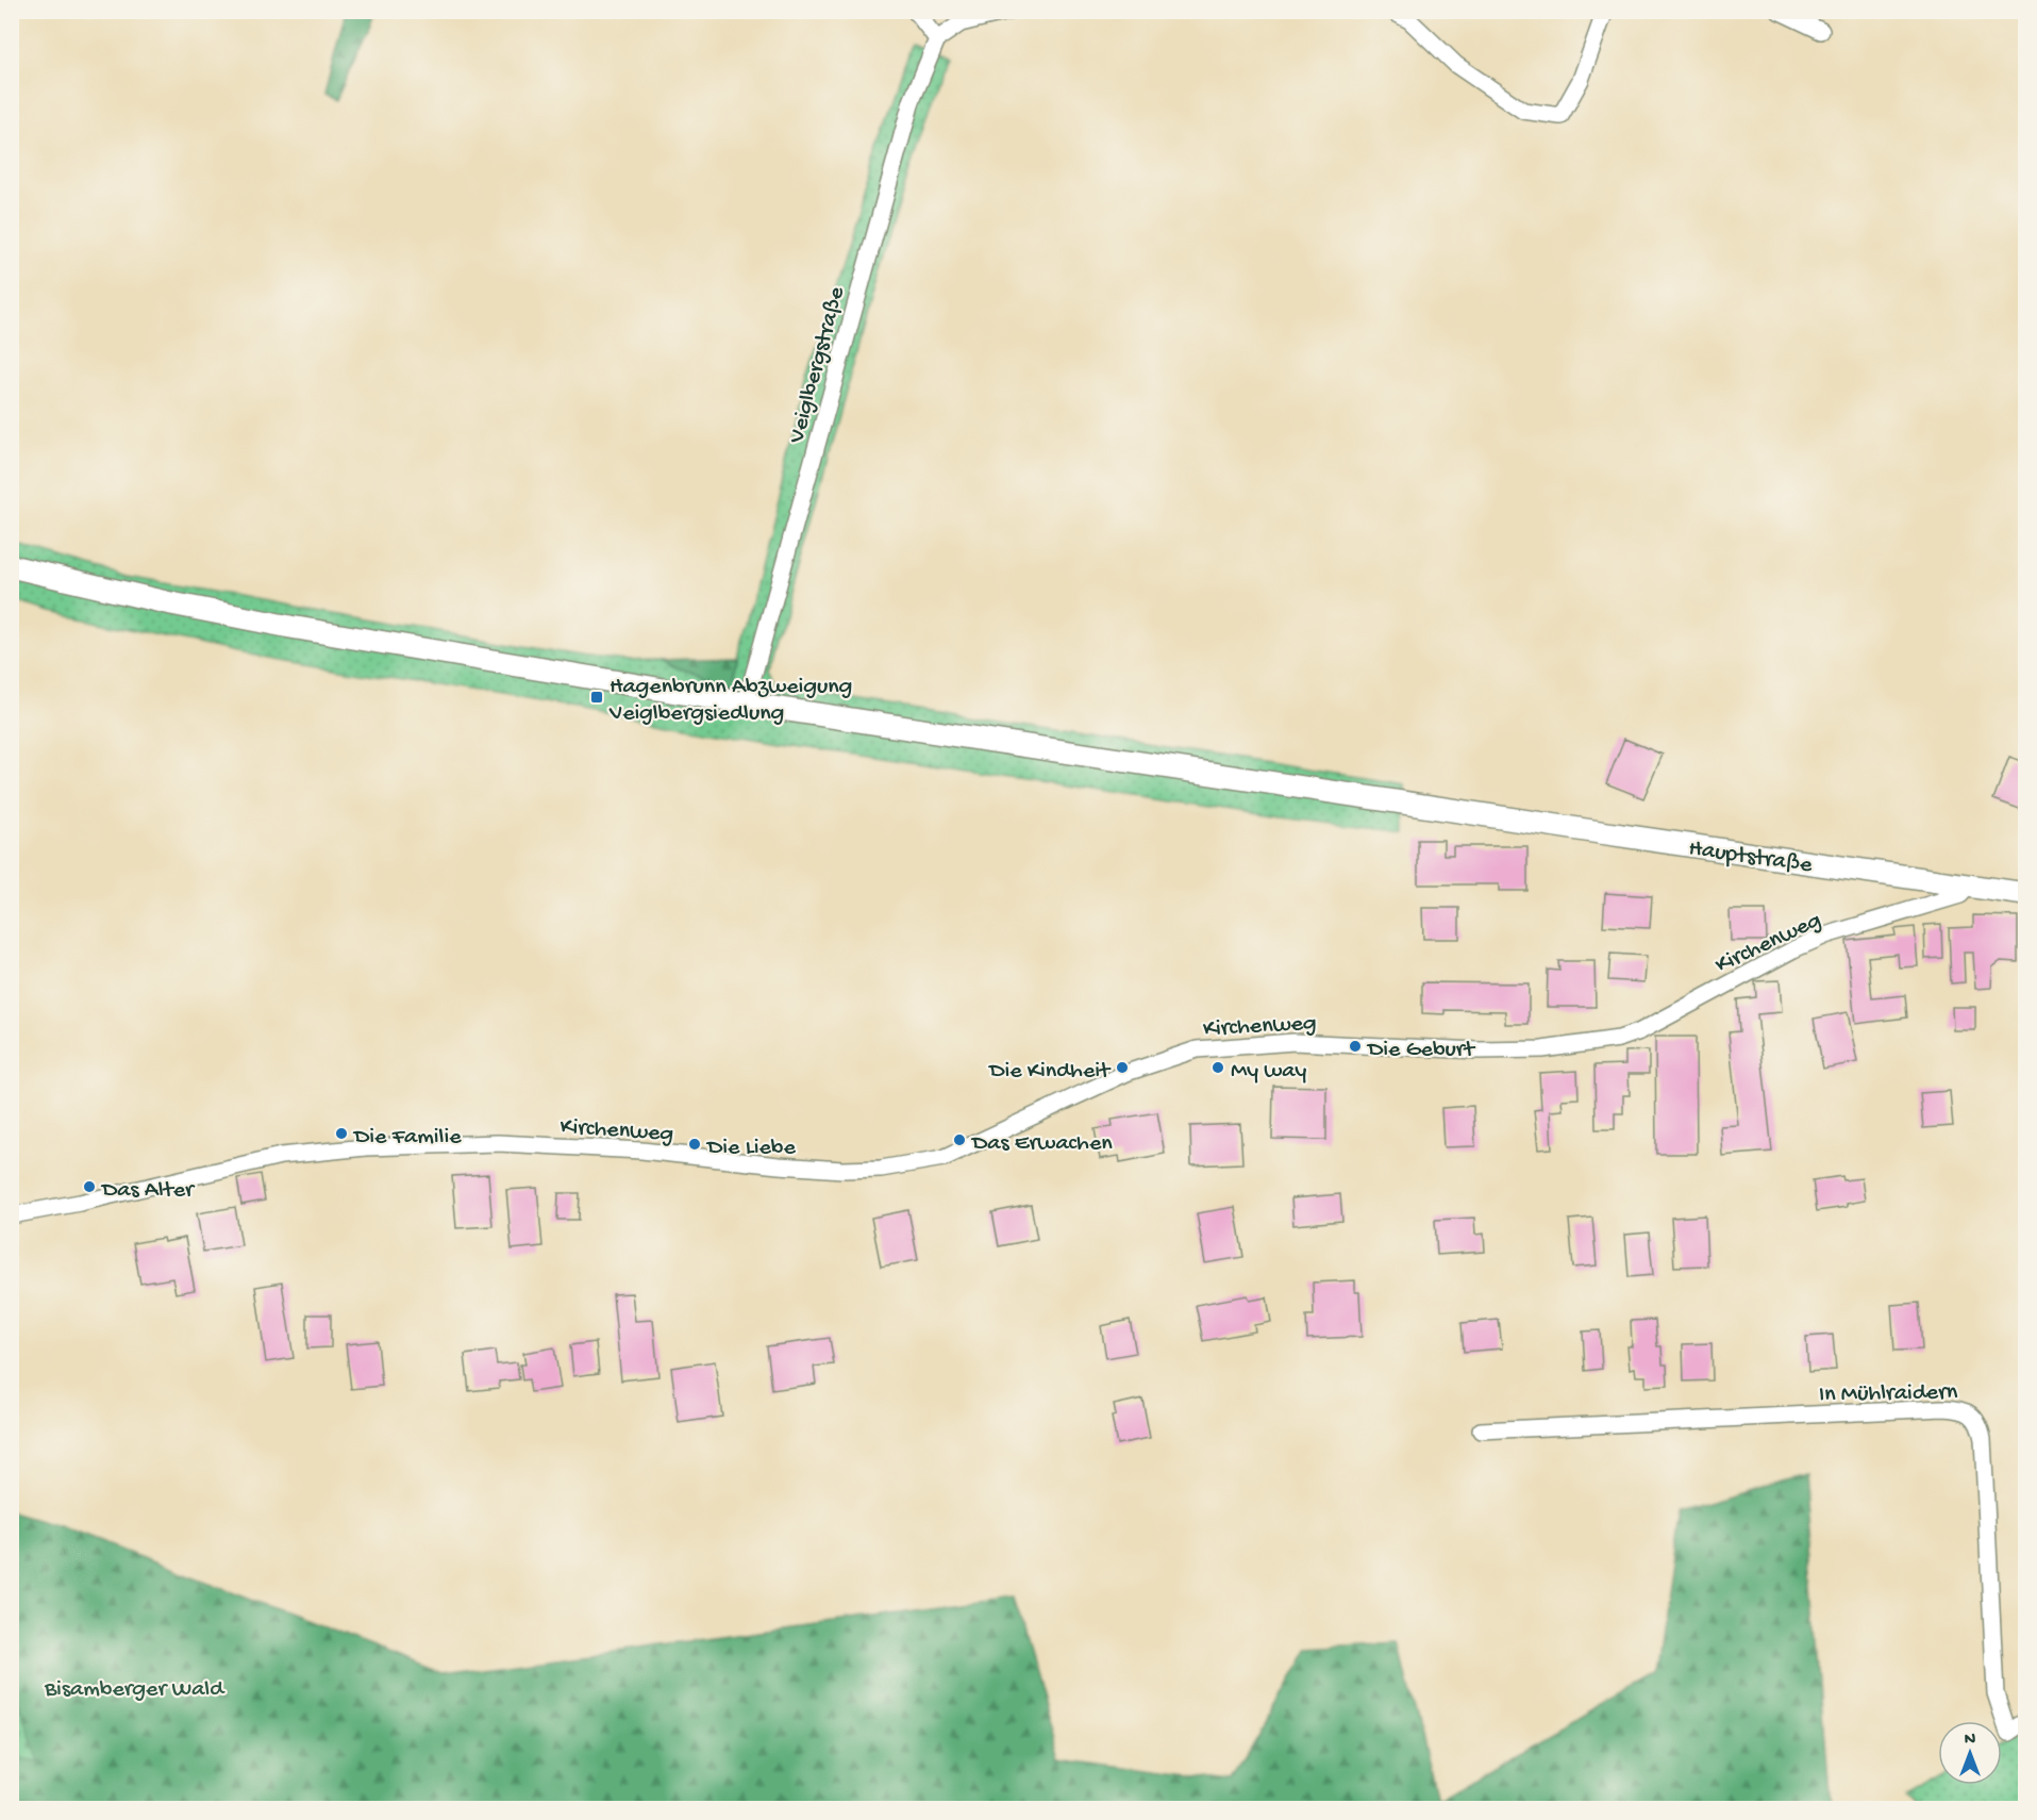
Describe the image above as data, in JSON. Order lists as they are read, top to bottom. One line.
{"streets":{"main road":["Hauptstraße"],"street":["Veiglbergstraße","Kirchenweg","In Mühlraidern"]},"crossings":[["Veiglbergstraße","Hauptstraße"],["Hauptstraße","Kirchenweg"]],"parks":["Bisamberger Wald"],"places":{"transit":["Hagenbrunn Abzweigung Veiglbergsiedlung"],"other":["Die Geburt","Die Kindheit","My way","Die Familie","Das Erwachen","Die Liebe","Das Alter"]},"north":"top"}
